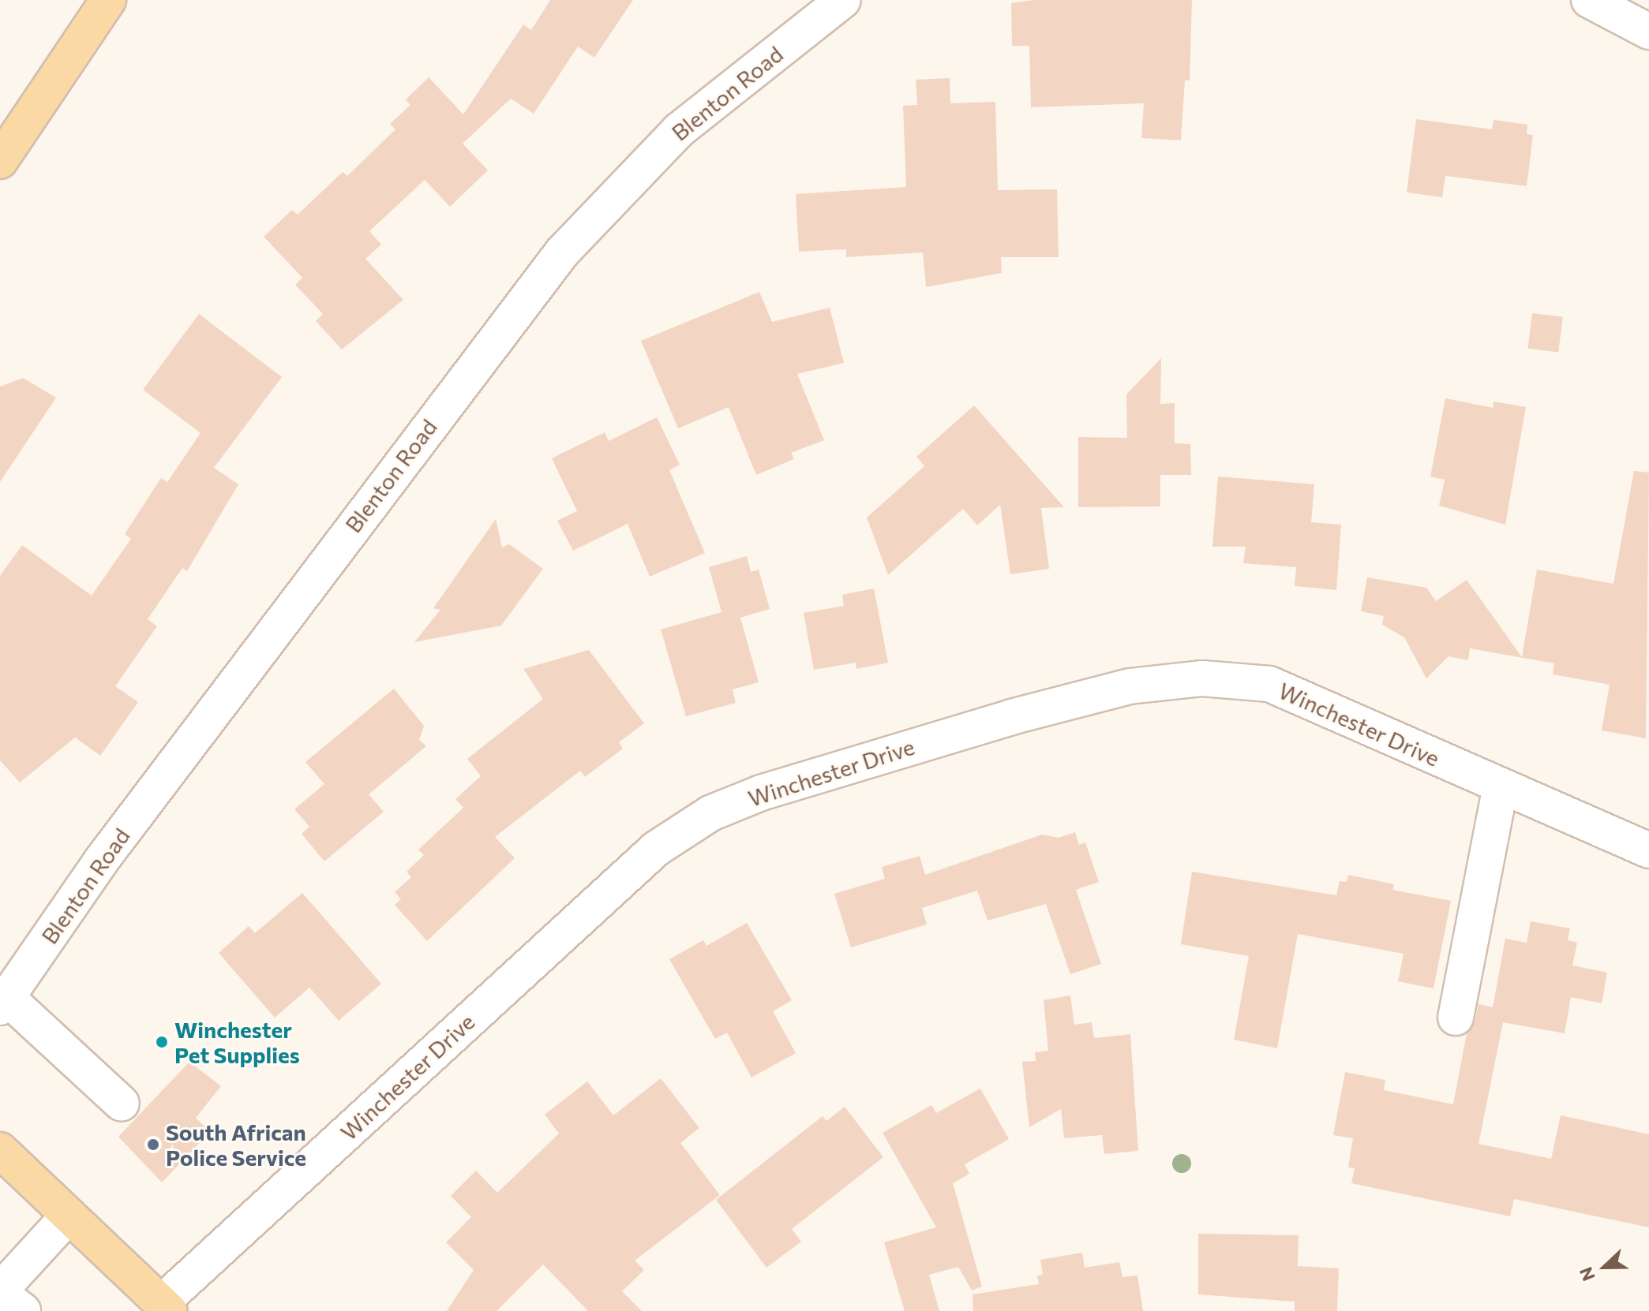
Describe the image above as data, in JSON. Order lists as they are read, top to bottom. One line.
{"streets":{"street":["Blenton Road","Winchester Drive"]},"places":["Winchester Pet Supplies","South African Police Service"],"north":"left"}
